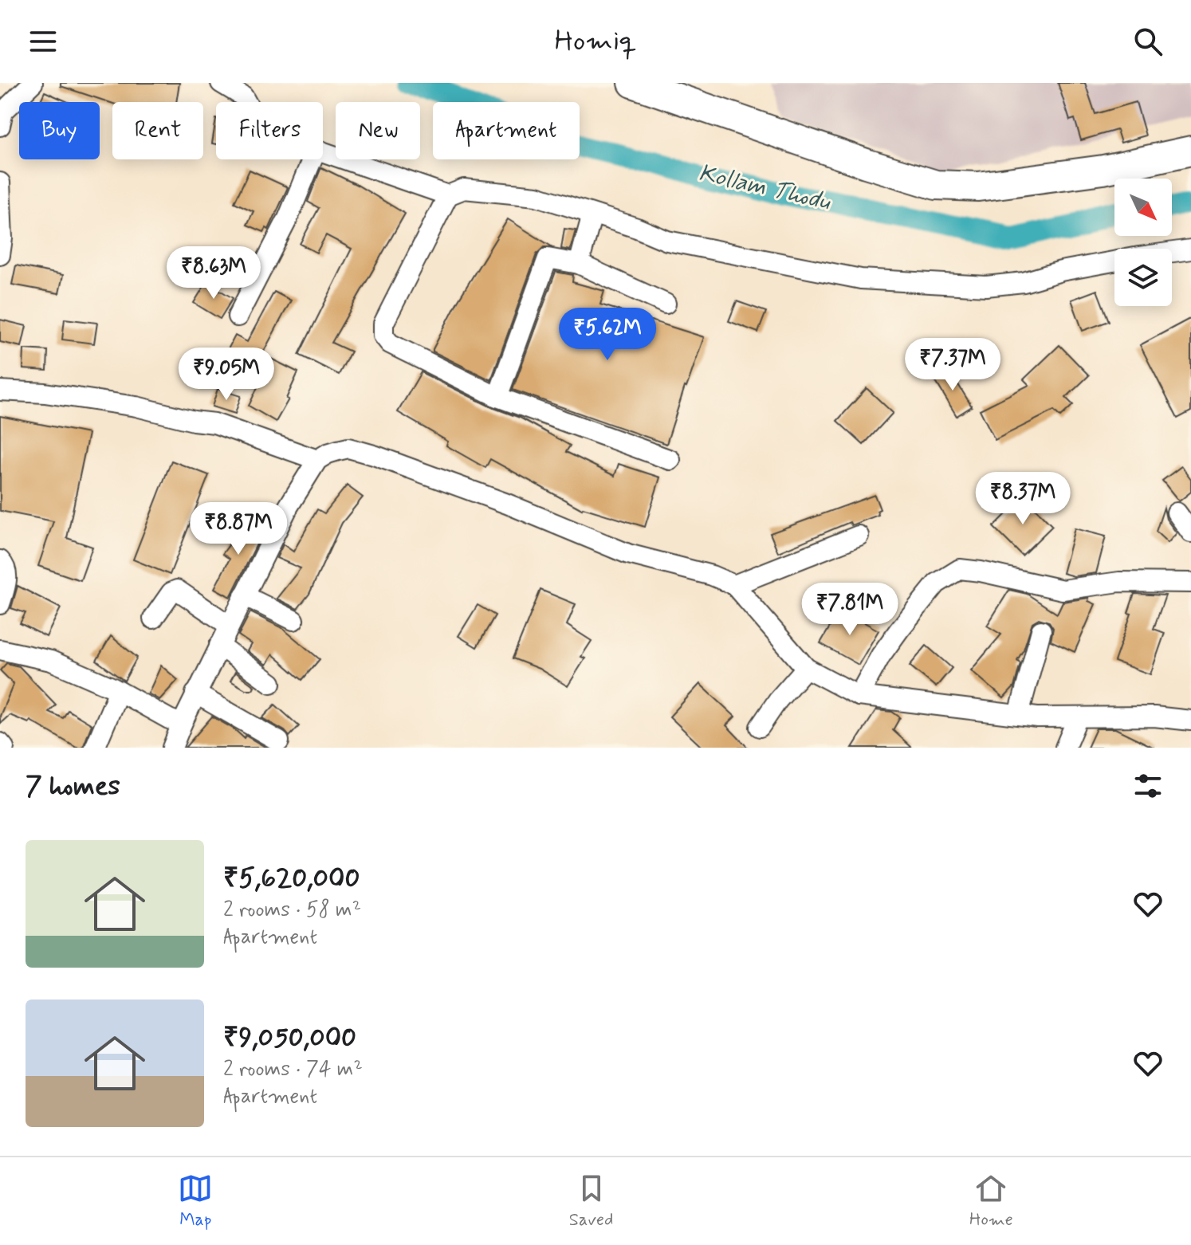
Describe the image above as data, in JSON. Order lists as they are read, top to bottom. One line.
{"water":["Kollam Thodu"],"north":"bottom right","page":{"header":"Homiq","chip":["Buy","Rent","Filters","New","Apartment"],"price":["₹8.63M","₹5.62M","₹7.37M","₹9.05M","₹8.37M","₹8.87M","₹7.81M"],"heading":"7 homes","list":[{"name":"₹5,620,000","note":"2 rooms · 58 m² · Apartment"},{"name":"₹9,050,000","note":"2 rooms · 74 m² · Apartment"}],"tabs":["Map","Saved","Home"]}}
